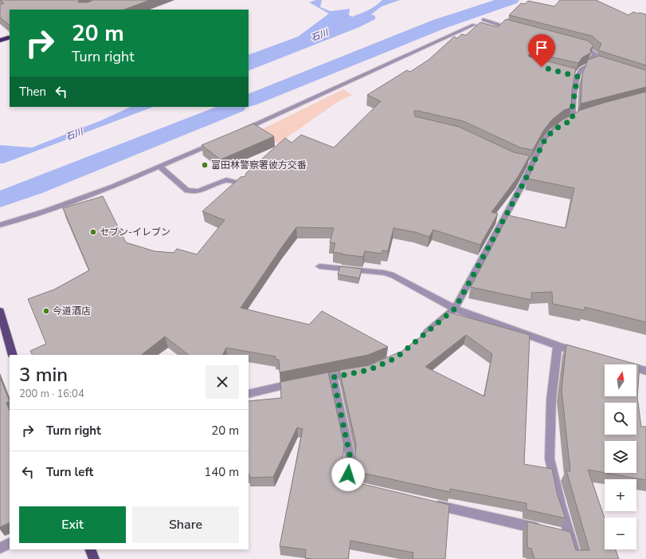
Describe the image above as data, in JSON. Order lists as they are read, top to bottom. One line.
{"water":["石川"],"places":["富田林警察署彼方交番","セブン-イレブン","今道酒店"],"north":"top","page":{"turn":["20 m","Turn right"],"then":"Then","heading":["3 min","200 m · 16:04"],"map_buttons":["+","−"],"list":[{"name":"Turn right","value":"20 m"},{"name":"Turn left","value":"140 m"}],"buttons":["Exit","Share"]}}
